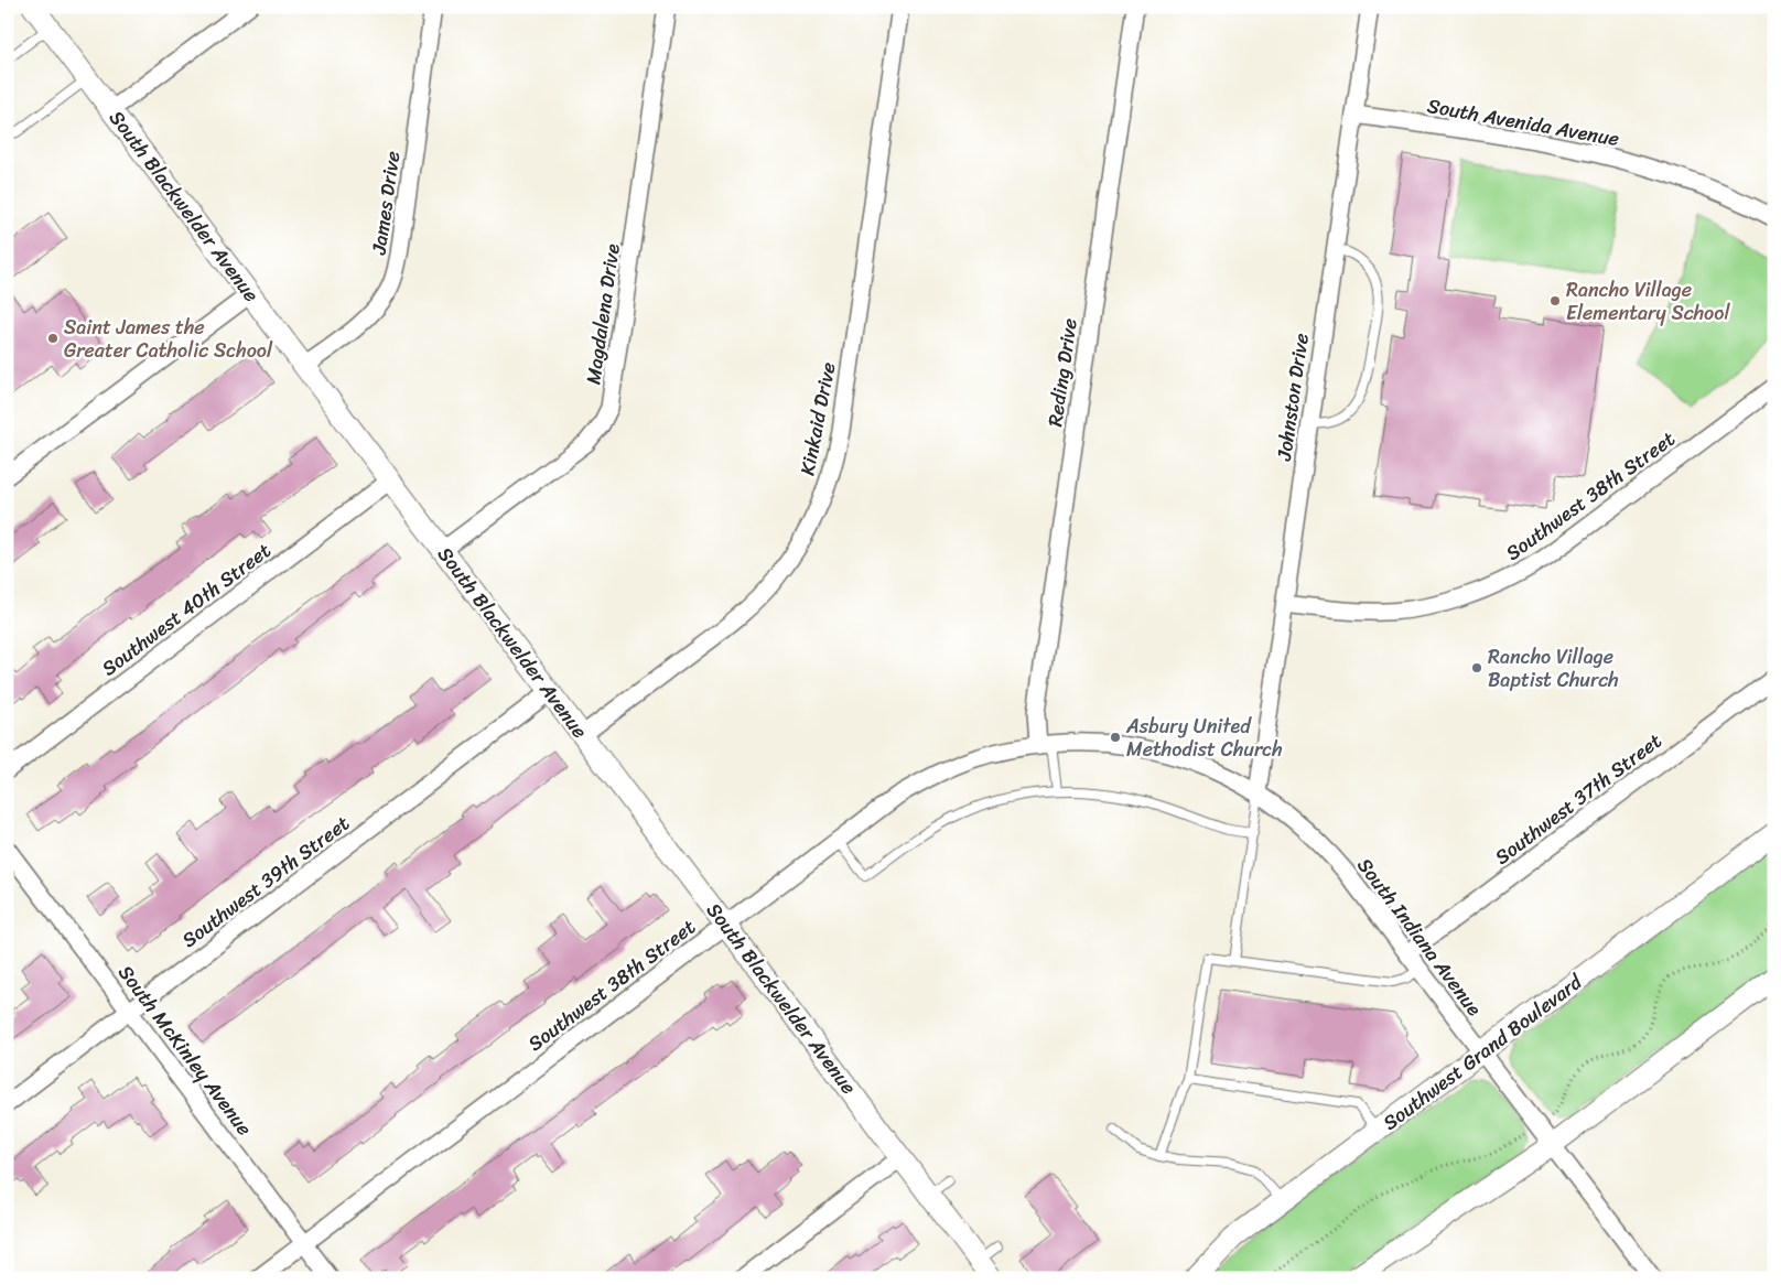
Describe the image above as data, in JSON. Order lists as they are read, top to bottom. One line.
{"streets":{"street":["South Avenida Avenue","James Drive","South Blackwelder Avenue","Magdalena Drive","Reding Drive","Johnston Drive","Kinkaid Drive","Southwest 38th Street","Southwest 40th Street","Southwest 37th Street","Southwest 39th Street","South Indiana Avenue","South McKinley Avenue","Southwest Grand Boulevard"]},"crossings":[["South Avenida Avenue","Johnston Drive"],["James Drive","South Blackwelder Avenue"],["South Blackwelder Avenue","Magdalena Drive"],["South Blackwelder Avenue","Kinkaid Drive"],["South Blackwelder Avenue","Southwest 38th Street"],["South Blackwelder Avenue","Southwest 40th Street"],["South Blackwelder Avenue","Southwest 39th Street"],["Reding Drive","Southwest 38th Street"],["Johnston Drive","Southwest 38th Street"],["Johnston Drive","South Indiana Avenue"],["Southwest 38th Street","South Indiana Avenue"],["Southwest 38th Street","South McKinley Avenue"],["Southwest 37th Street","South Indiana Avenue"],["Southwest 39th Street","South McKinley Avenue"],["South Indiana Avenue","Southwest Grand Boulevard"]],"places":["Rancho Village Elementary School","Saint James the Greater Catholic School","Rancho Village Baptist Church","Asbury United Methodist Church"]}
